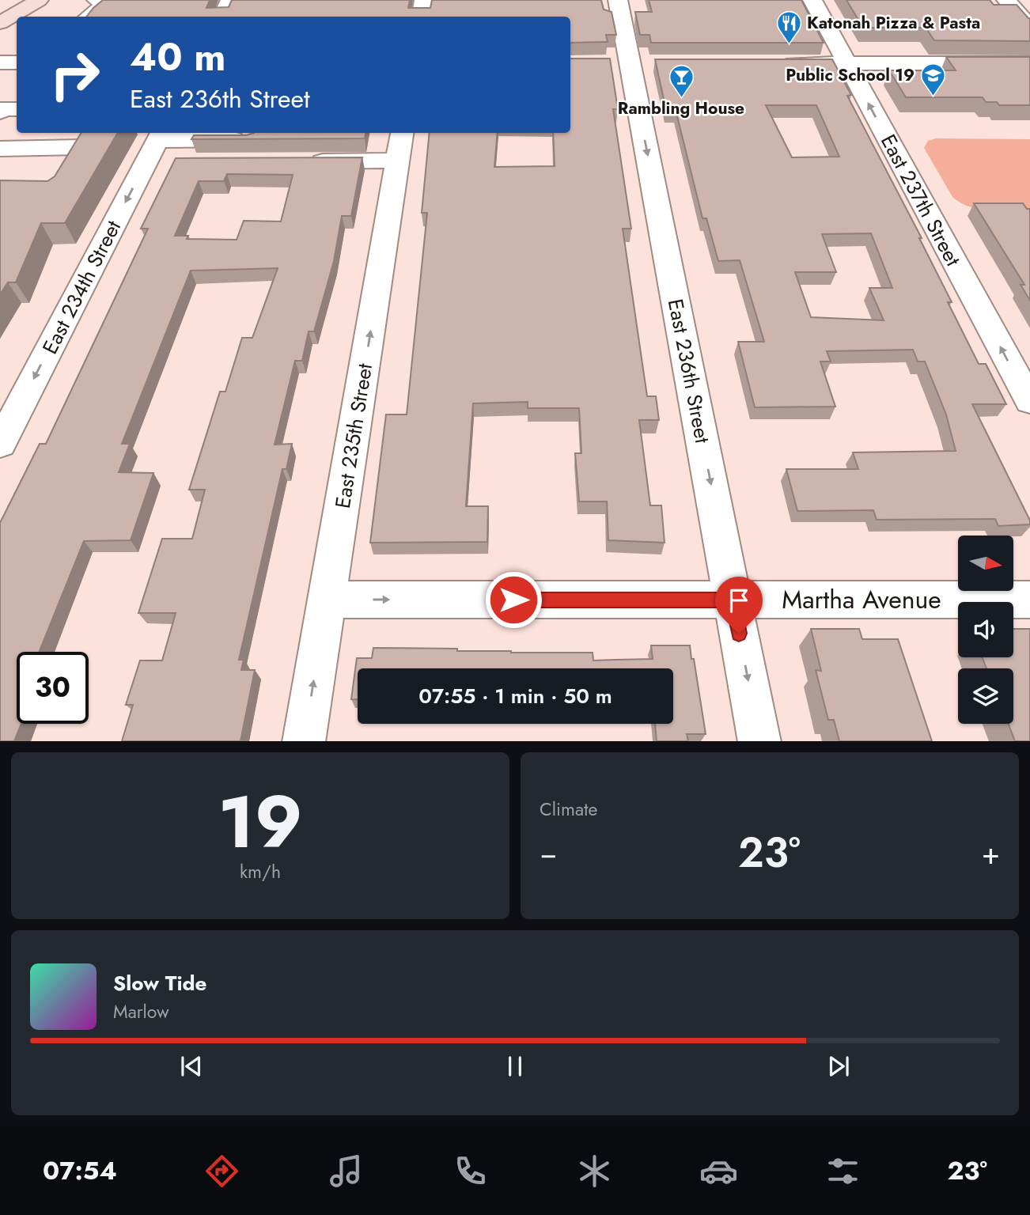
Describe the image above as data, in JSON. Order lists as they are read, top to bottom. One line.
{"streets":{"street":["East 237th Street","East 234th Street","East 236th Street","East 235th Street","Martha Avenue"]},"crossings":[["East 236th Street","Martha Avenue"],["East 235th Street","Martha Avenue"]],"one_way":["East 237th Street","East 234th Street","East 236th Street","East 235th Street","Martha Avenue"],"places":{"restaurant":["Katonah Pizza & Pasta"],"school or university":["Public School 19"],"bar":["Rambling House"]},"north":"right","page":{"turn":["40 m","East 236th Street"],"limit":"30","trip":"07:55 · 1 min · 50 m","tile":[["19","km/h"],"Climate"],"heat":["−","23°","+"],"song":["Slow Tide","Marlow"],"tabs":["07:54","23°"]}}
